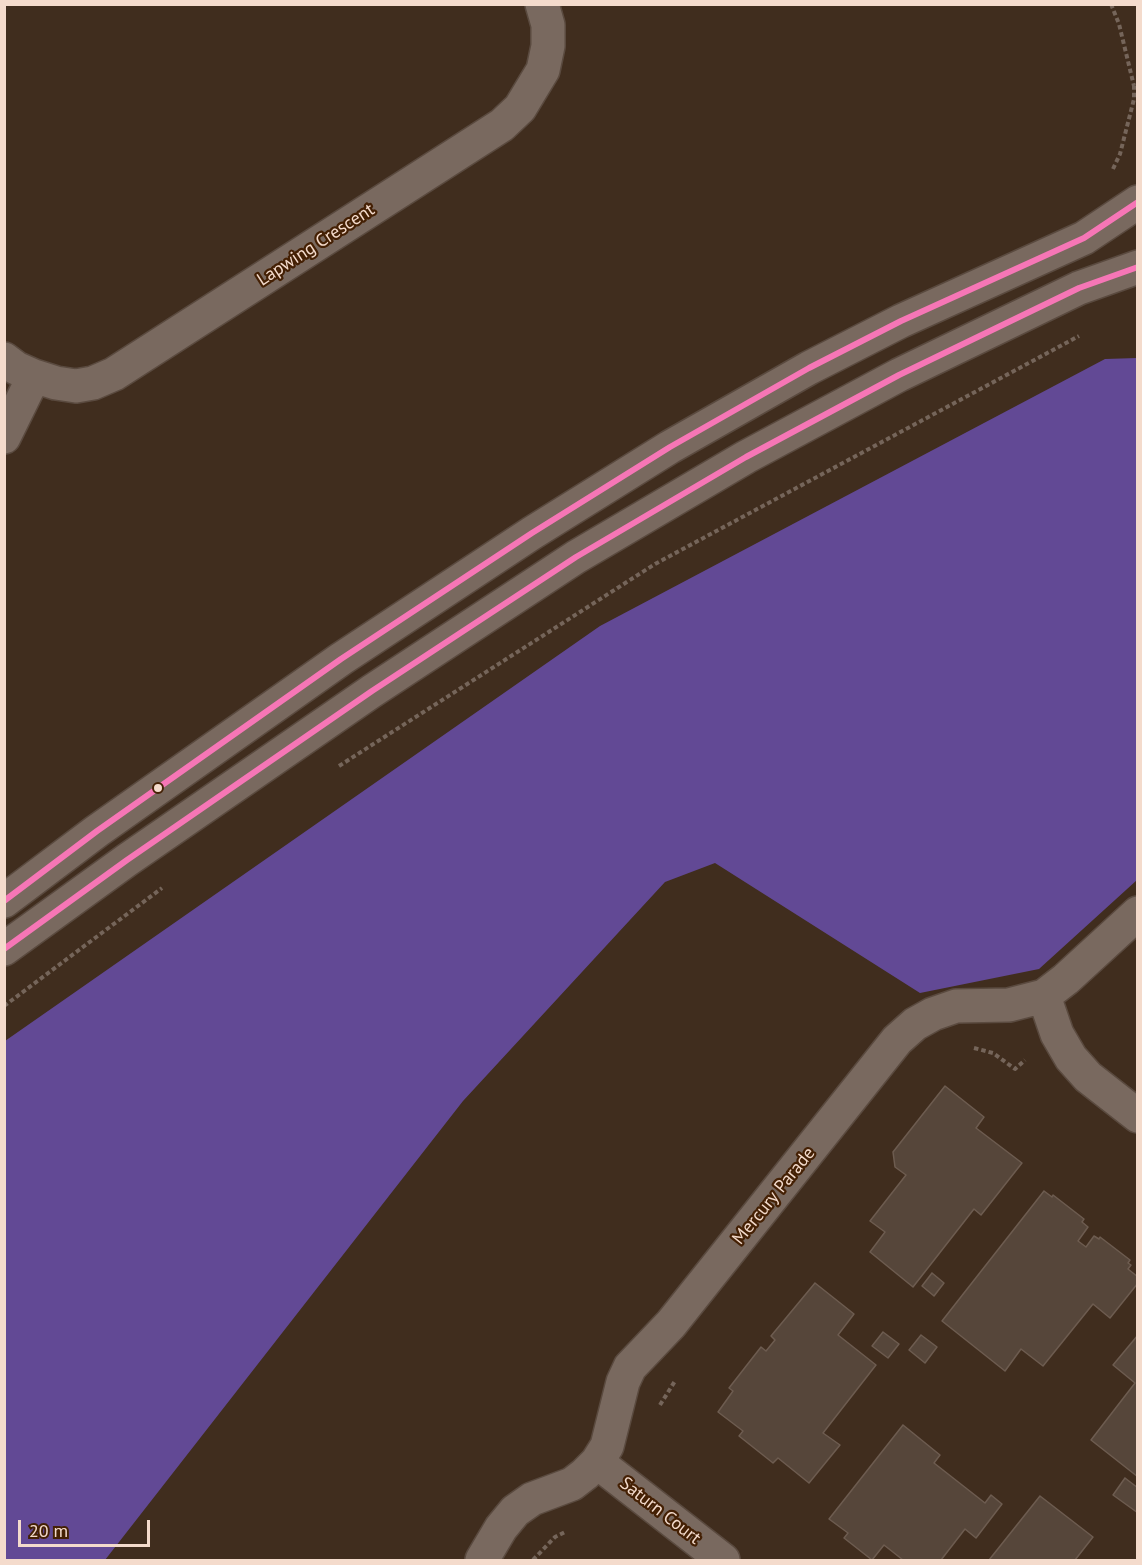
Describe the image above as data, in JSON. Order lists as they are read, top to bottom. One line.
{"streets":{"main road":["Lapwing Crescent","Mercury Parade","Saturn Court"]},"crossings":[["Mercury Parade","Saturn Court"]],"scale_bar":"20 m"}
